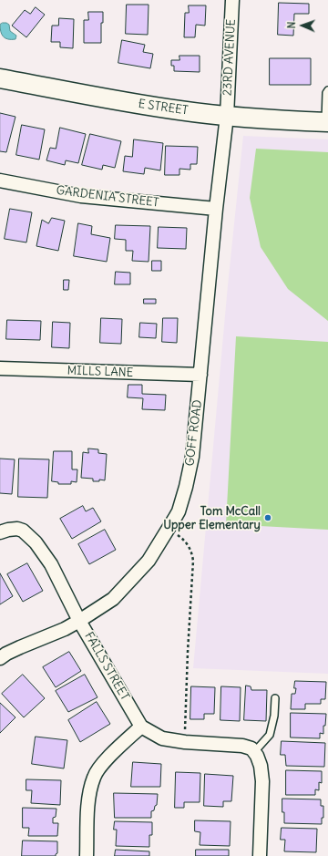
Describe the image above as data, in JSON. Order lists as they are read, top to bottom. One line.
{"streets":{"main road":["E STREET"],"street":["23RD AVENUE","GARDENIA STREET","MILLS LANE","GOFF ROAD","FALLS STREET"]},"crossings":[["23RD AVENUE","E STREET"],["23RD AVENUE","GOFF ROAD"],["E STREET","GOFF ROAD"],["GARDENIA STREET","GOFF ROAD"],["MILLS LANE","GOFF ROAD"],["GOFF ROAD","FALLS STREET"]],"places":["Tom McCall Upper Elementary"],"north":"left"}
